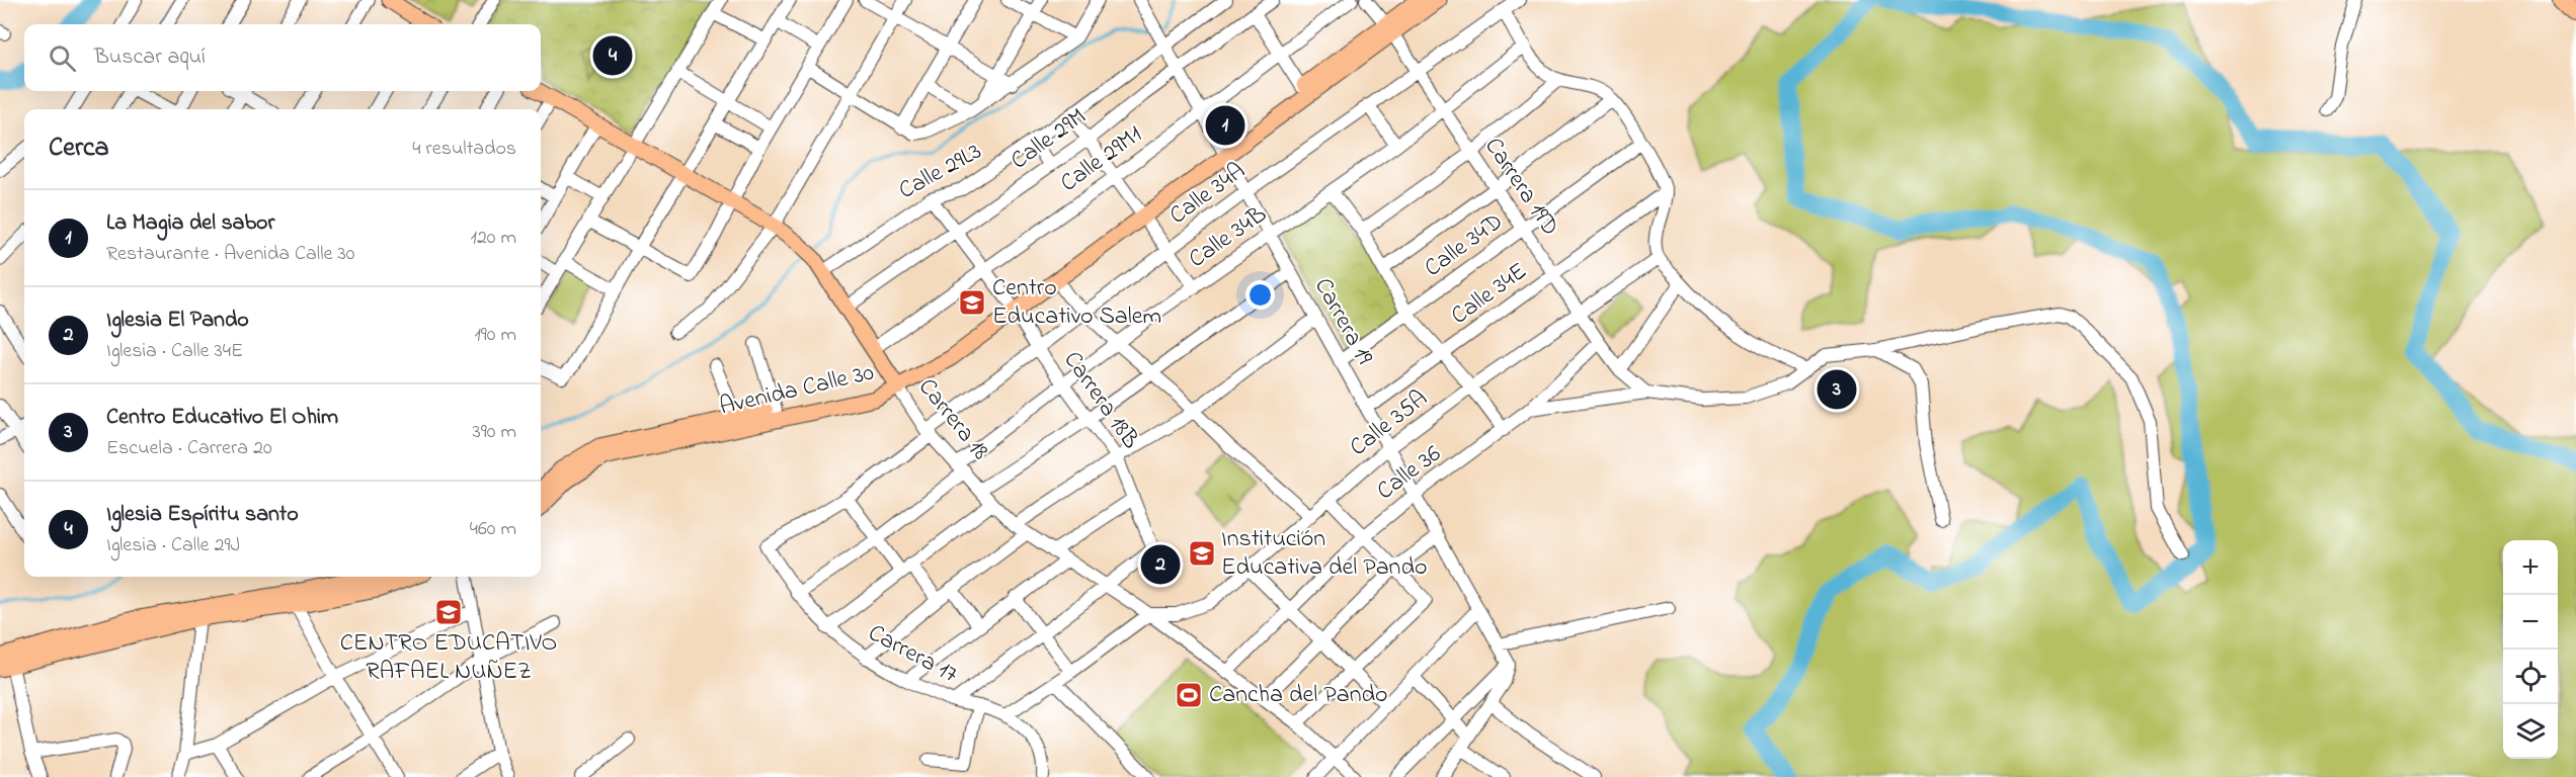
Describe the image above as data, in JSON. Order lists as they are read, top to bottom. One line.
{"streets":{"main road":["Avenida Calle 30","Carrera 18"],"street":["Calle 29M","Calle 29M1","Calle 29L3","Carrera 19D","Calle 34A","Calle 34B","Calle 34D","Calle 34E","Carrera 19","Carrera 18B","Calle 35A","Calle 36","Carrera 17"]},"crossings":[["Calle 29M","Carrera 19"],["Calle 29M","Carrera 18B"],["Calle 29M","Carrera 18"],["Calle 29M1","Carrera 19"],["Calle 29M1","Carrera 18B"],["Calle 29M1","Carrera 18"],["Calle 29L3","Carrera 19"],["Calle 29L3","Carrera 18B"],["Calle 29L3","Carrera 18"],["Carrera 19D","Calle 34A"],["Carrera 19D","Calle 34B"],["Carrera 19D","Calle 34D"],["Carrera 19D","Calle 34E"],["Carrera 19D","Avenida Calle 30"],["Carrera 19D","Calle 35A"],["Carrera 19D","Calle 36"],["Calle 34A","Carrera 19"],["Calle 34A","Carrera 18B"],["Calle 34A","Carrera 18"],["Calle 34B","Carrera 19"],["Calle 34B","Carrera 18B"],["Calle 34B","Carrera 18"],["Calle 34B","Carrera 17"],["Calle 34D","Carrera 19"],["Calle 34E","Carrera 19"],["Carrera 19","Avenida Calle 30"],["Carrera 19","Calle 35A"],["Carrera 19","Calle 36"],["Avenida Calle 30","Carrera 18B"],["Avenida Calle 30","Carrera 18"],["Carrera 18B","Carrera 18"],["Carrera 18","Calle 35A"],["Carrera 18","Calle 36"]],"places":{"school or university":["Centro Educativo Salem","Institución Educativa del Pando","CENTRO EDUCATIVO RAFAEL NUÑEZ"],"sports":["Cancha del Pando"]},"page":{"search":"Buscar aquí","pins":["4","1","3","2"],"heading":["Cerca","4 resultados"],"list":[{"mark":"1","name":"La Magia del sabor","note":"Restaurante · Avenida Calle 30","value":"120 m"},{"mark":"2","name":"Iglesia El Pando","note":"Iglesia · Calle 34E","value":"190 m"},{"mark":"3","name":"Centro Educativo El Ohim","note":"Escuela · Carrera 20","value":"390 m"},{"mark":"4","name":"Iglesia Espíritu santo","note":"Iglesia · Calle 29J","value":"460 m"}],"map_buttons":["+","−"]}}
